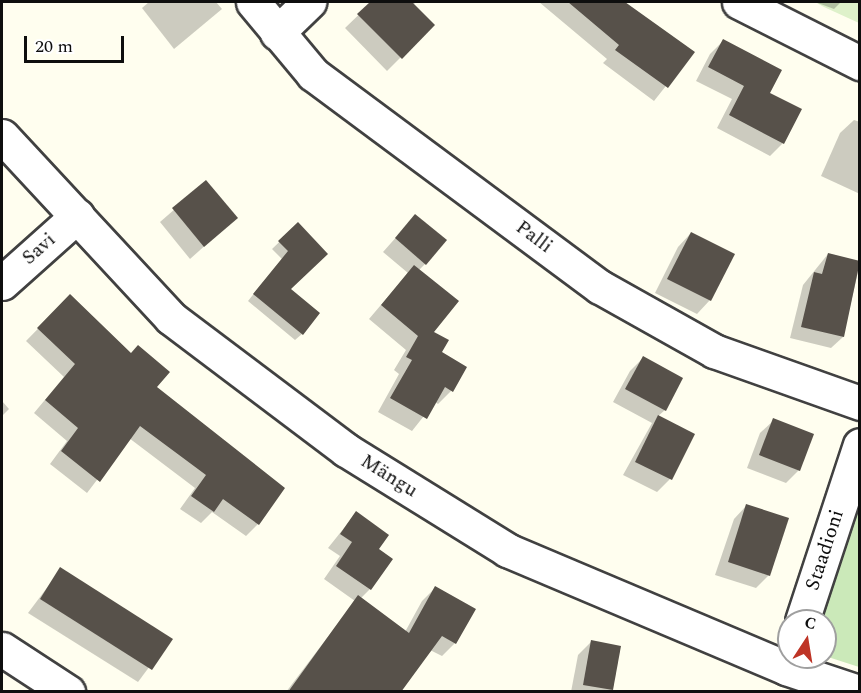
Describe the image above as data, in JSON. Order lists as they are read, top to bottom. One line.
{"streets":{"street":["Palli","Savi","Mängu","Staadioni"]},"crossings":[["Savi","Mängu"]],"scale_bar":"20 m","north":"top"}
